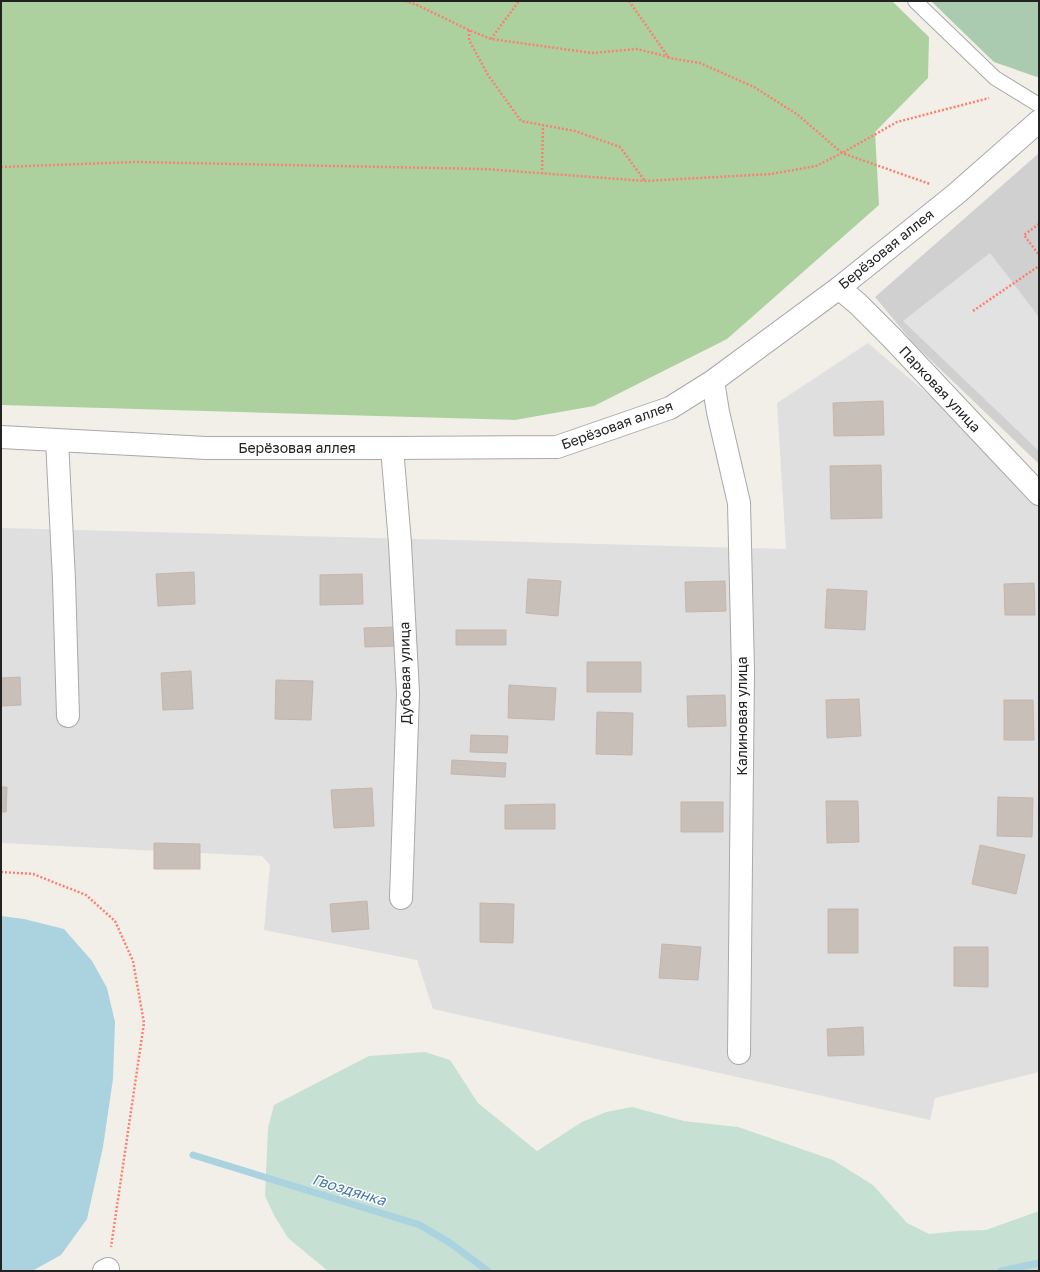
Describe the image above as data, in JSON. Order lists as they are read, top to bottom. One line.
{"streets":{"street":["Берёзовая аллея","Парковая улица","Дубовая улица","Калиновая улица"]},"crossings":[["Берёзовая аллея","Парковая улица"],["Берёзовая аллея","Дубовая улица"],["Берёзовая аллея","Калиновая улица"]],"water":["Гвоздянка"]}
